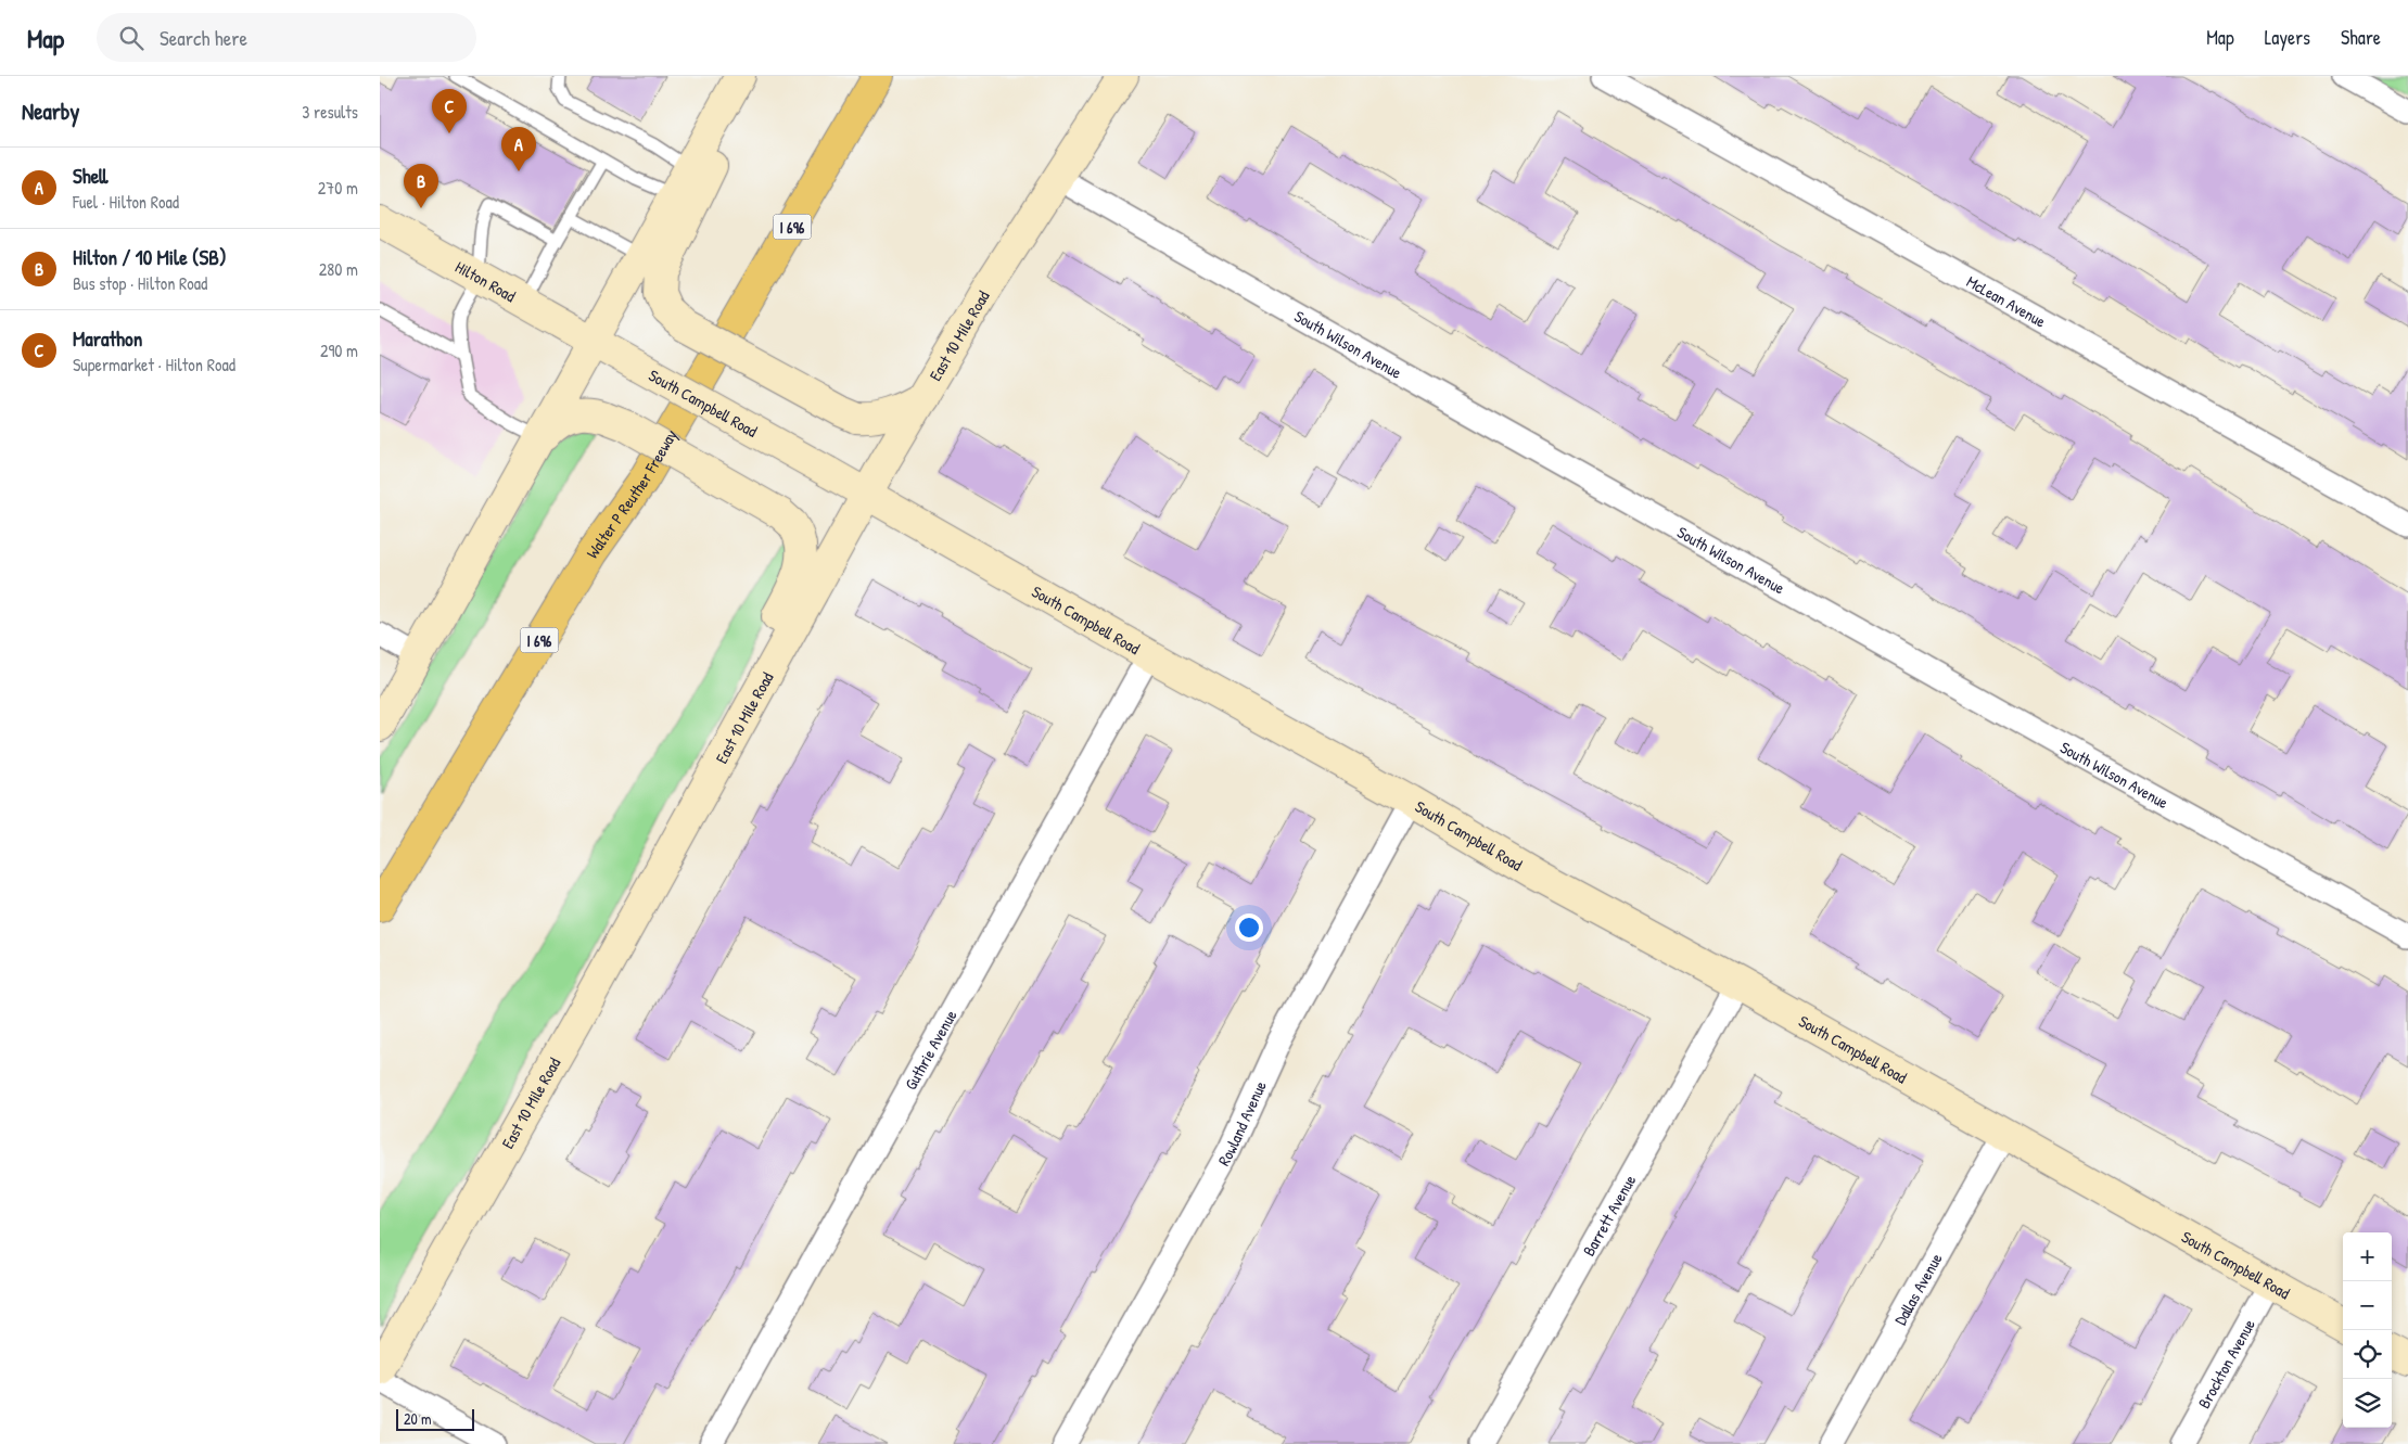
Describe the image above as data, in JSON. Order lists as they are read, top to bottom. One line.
{"streets":{"highway":["I 696","Walter P Reuther Freeway"],"main road":["Hilton Road","East 10 Mile Road","South Campbell Road"],"street":["McLean Avenue","South Wilson Avenue","Guthrie Avenue","Rowland Avenue","Barrett Avenue","Dallas Avenue","Brockton Avenue"]},"crossings":[["Hilton Road","South Campbell Road"],["East 10 Mile Road","South Wilson Avenue"],["East 10 Mile Road","South Campbell Road"],["South Campbell Road","Guthrie Avenue"],["South Campbell Road","Rowland Avenue"],["South Campbell Road","Barrett Avenue"],["South Campbell Road","Dallas Avenue"],["South Campbell Road","Brockton Avenue"]],"scale_bar":"20 m","page":{"header":"Map","search":"Search here","nav":["Map","Layers","Share"],"heading":["Nearby","3 results"],"pins":["C","A","B"],"list":[{"mark":"A","name":"Shell","note":"Fuel · Hilton Road","value":"270 m"},{"mark":"B","name":"Hilton / 10 Mile (SB)","note":"Bus stop · Hilton Road","value":"280 m"},{"mark":"C","name":"Marathon","note":"Supermarket · Hilton Road","value":"290 m"}],"map_buttons":["+","−"],"scale":"20 m"}}
